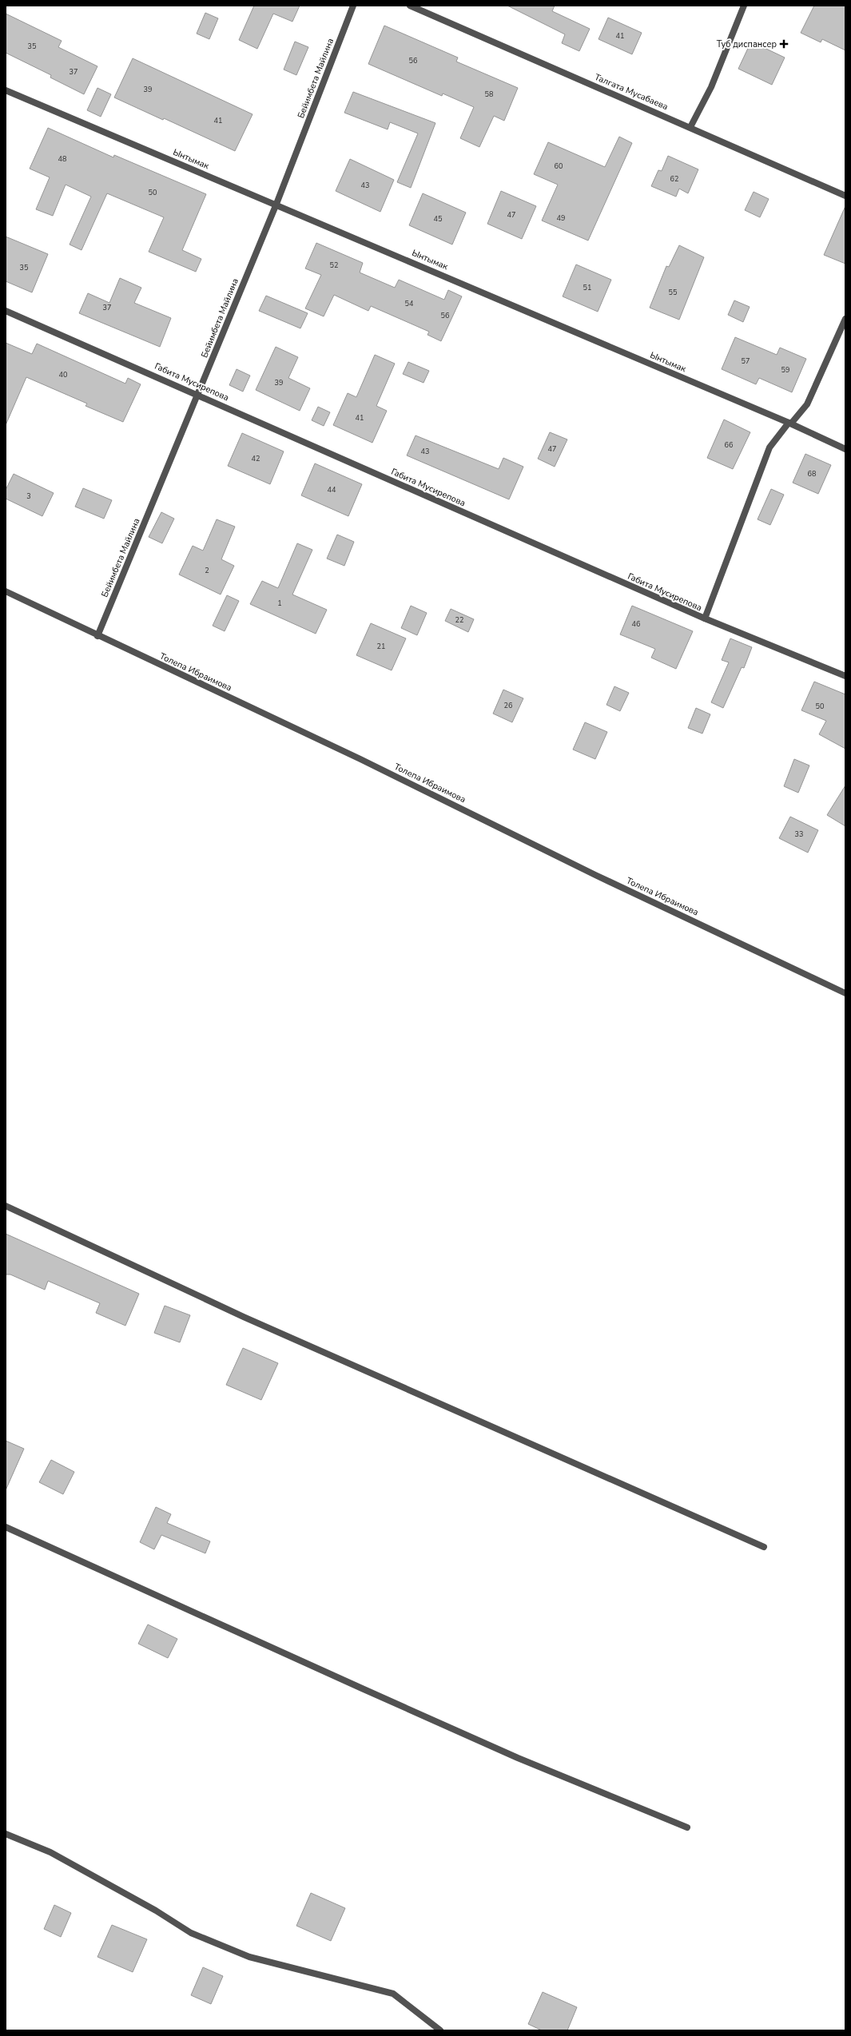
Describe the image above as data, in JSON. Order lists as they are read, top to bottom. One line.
{"streets":{"street":["Бейимбета Майлина","Талгата Мусабаева","Ынтымак","Габита Мусирепова","Толепа Ибраимова"]},"crossings":[["Бейимбета Майлина","Ынтымак"],["Бейимбета Майлина","Габита Мусирепова"],["Бейимбета Майлина","Толепа Ибраимова"]],"places":{"health":["Туб диспансер"]},"house_numbers":["41","35","56","37","39","58","41","48","60","62","43","50","47","49","45","52","35","51","55","54","37","56","57","59","40","39","41","66","47","43","42","68","44","3","2","1","22","46","21","26","50","33"]}
